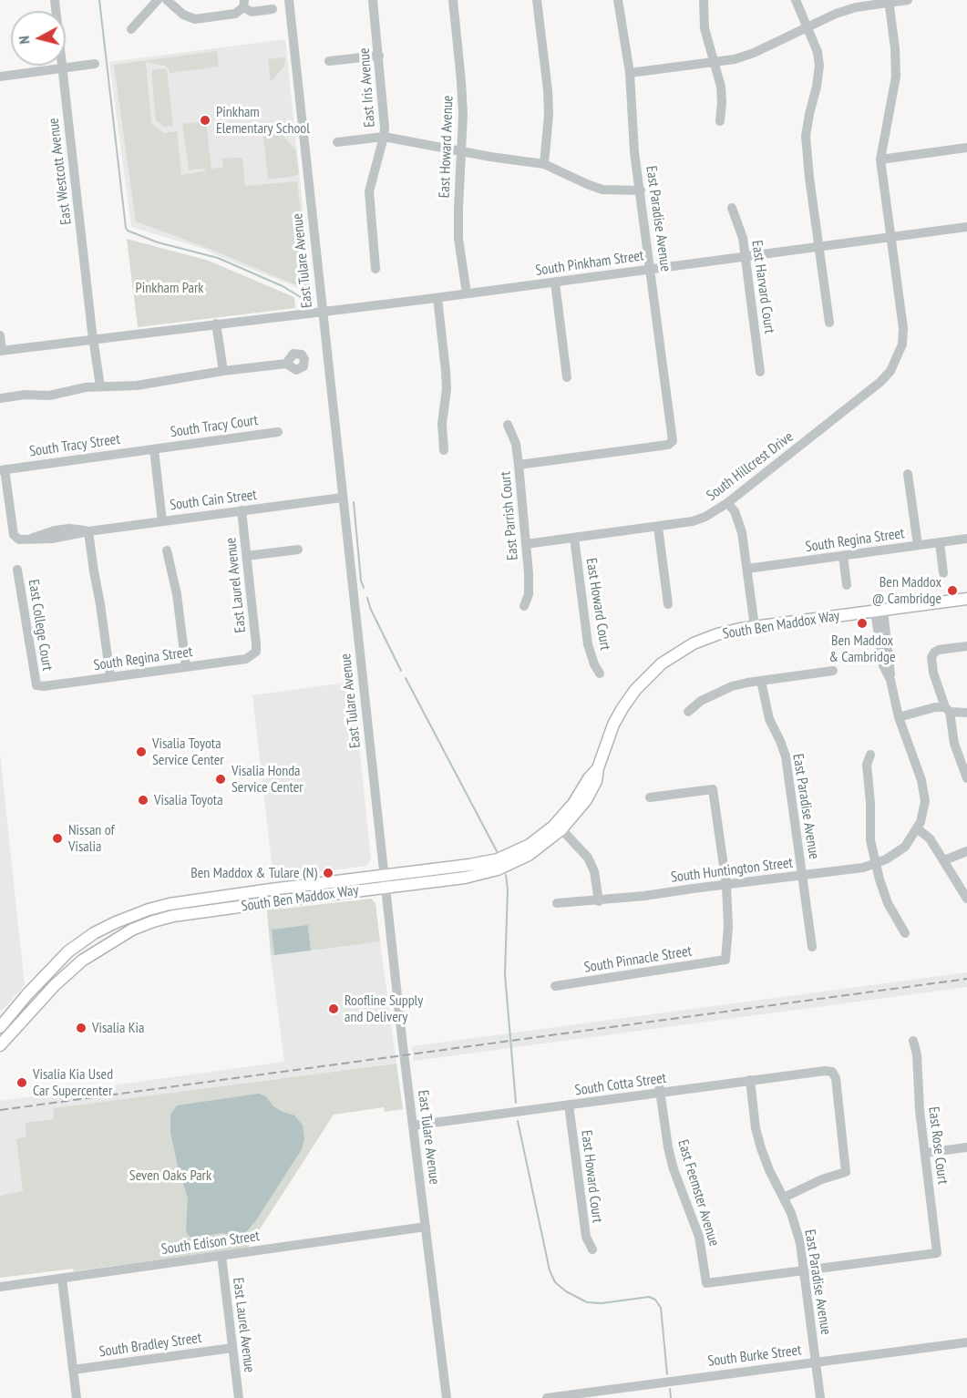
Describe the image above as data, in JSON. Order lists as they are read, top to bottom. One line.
{"streets":{"main road":["South Ben Maddox Way"],"street":["East Iris Avenue","East Howard Avenue","East Westcott Avenue","East Paradise Avenue","East Tulare Avenue","South Pinkham Street","East Harvard Court","South Tracy Court","South Tracy Street","South Hillcrest Drive","South Cain Street","East Parrish Court","South Regina Street","East Laurel Avenue","East Howard Court","East College Court","South Huntington Street","South Pinnacle Street","South Cotta Street","East Rose Court","East Feemster Avenue","South Edison Street","South Bradley Street","South Burke Street"]},"crossings":[["East Howard Avenue","South Pinkham Street"],["East Westcott Avenue","South Pinkham Street"],["East Paradise Avenue","South Pinkham Street"],["East Paradise Avenue","East Parrish Court"],["East Paradise Avenue","South Huntington Street"],["East Paradise Avenue","South Cotta Street"],["East Paradise Avenue","East Rose Court"],["East Paradise Avenue","East Feemster Avenue"],["East Paradise Avenue","South Burke Street"],["East Tulare Avenue","South Pinkham Street"],["East Tulare Avenue","South Cain Street"],["East Tulare Avenue","South Ben Maddox Way"],["East Tulare Avenue","South Cotta Street"],["East Tulare Avenue","South Edison Street"],["South Pinkham Street","East Harvard Court"],["South Pinkham Street","South Hillcrest Drive"],["South Tracy Court","South Tracy Street"],["South Tracy Street","South Cain Street"],["South Hillcrest Drive","East Parrish Court"],["South Hillcrest Drive","East Howard Court"],["South Cain Street","East Laurel Avenue"],["South Regina Street","East Laurel Avenue"],["South Regina Street","East College Court"],["East Laurel Avenue","South Edison Street"],["East Laurel Avenue","South Bradley Street"],["East Howard Court","South Cotta Street"],["South Huntington Street","South Pinnacle Street"],["South Cotta Street","East Feemster Avenue"],["East Rose Court","East Feemster Avenue"]],"parks":["Pinkham Park","Seven Oaks Park"],"places":["Pinkham Elementary School","Ben Maddox @ Cambridge","Ben Maddox & Cambridge","Visalia Toyota Service Center","Visalia Honda Service Center","Visalia Toyota","Nissan of Visalia","Ben Maddox & Tulare (N)","Roofline Supply and Delivery","Visalia Kia","Visalia Kia Used Car Supercenter"],"north":"left"}
